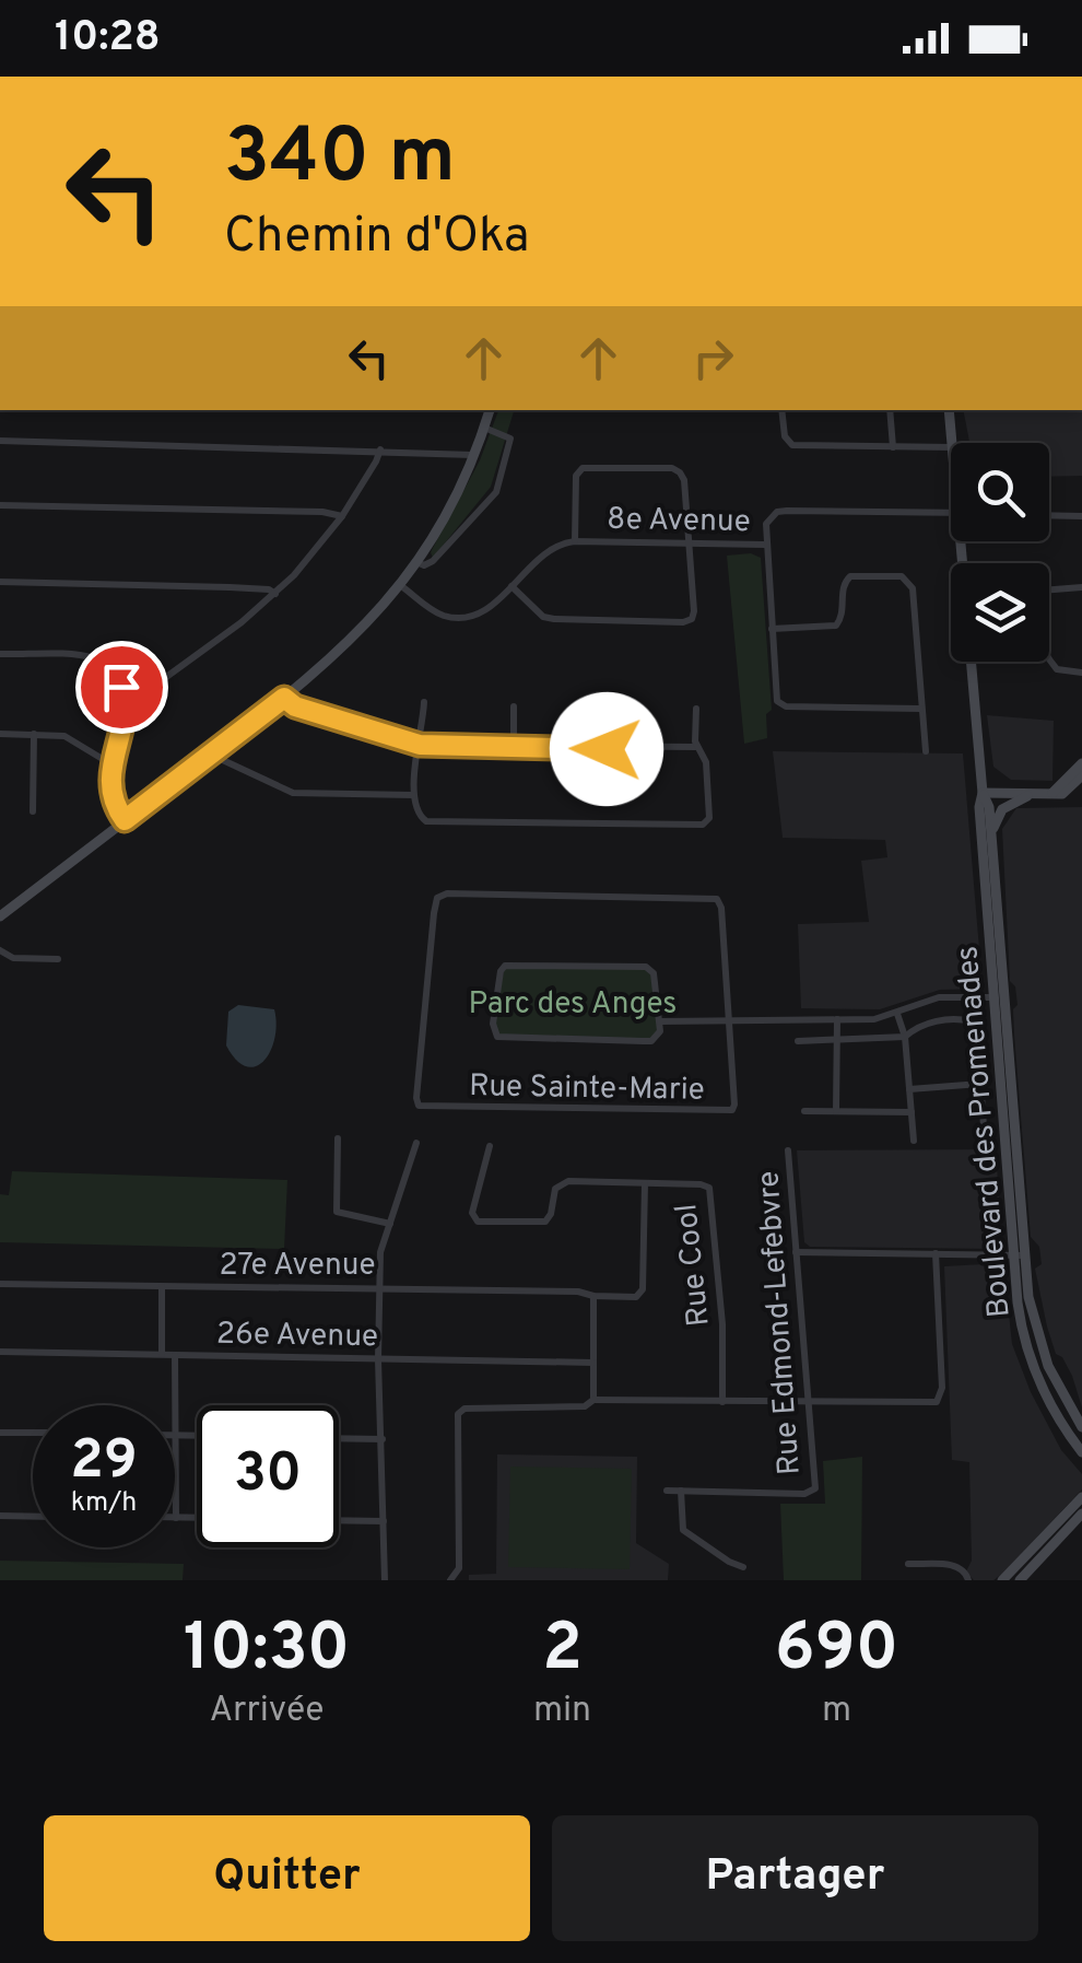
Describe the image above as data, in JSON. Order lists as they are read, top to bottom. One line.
{"streets":{"street":["8e Avenue","Rue Sainte-Marie","Boulevard des Promenades","27e Avenue","Rue Cool","Rue Edmond-Lefebvre","26e Avenue"]},"crossings":[["27e Avenue","Rue Cool"]],"parks":["Parc des Anges"],"page":{"status":"10:28","turn":["340 m","Chemin d'Oka"],"speed":"29 km/h","limit":"30","eta":["10:30","Arrivée","2","min","690","m"],"buttons":["Quitter","Partager"]}}
